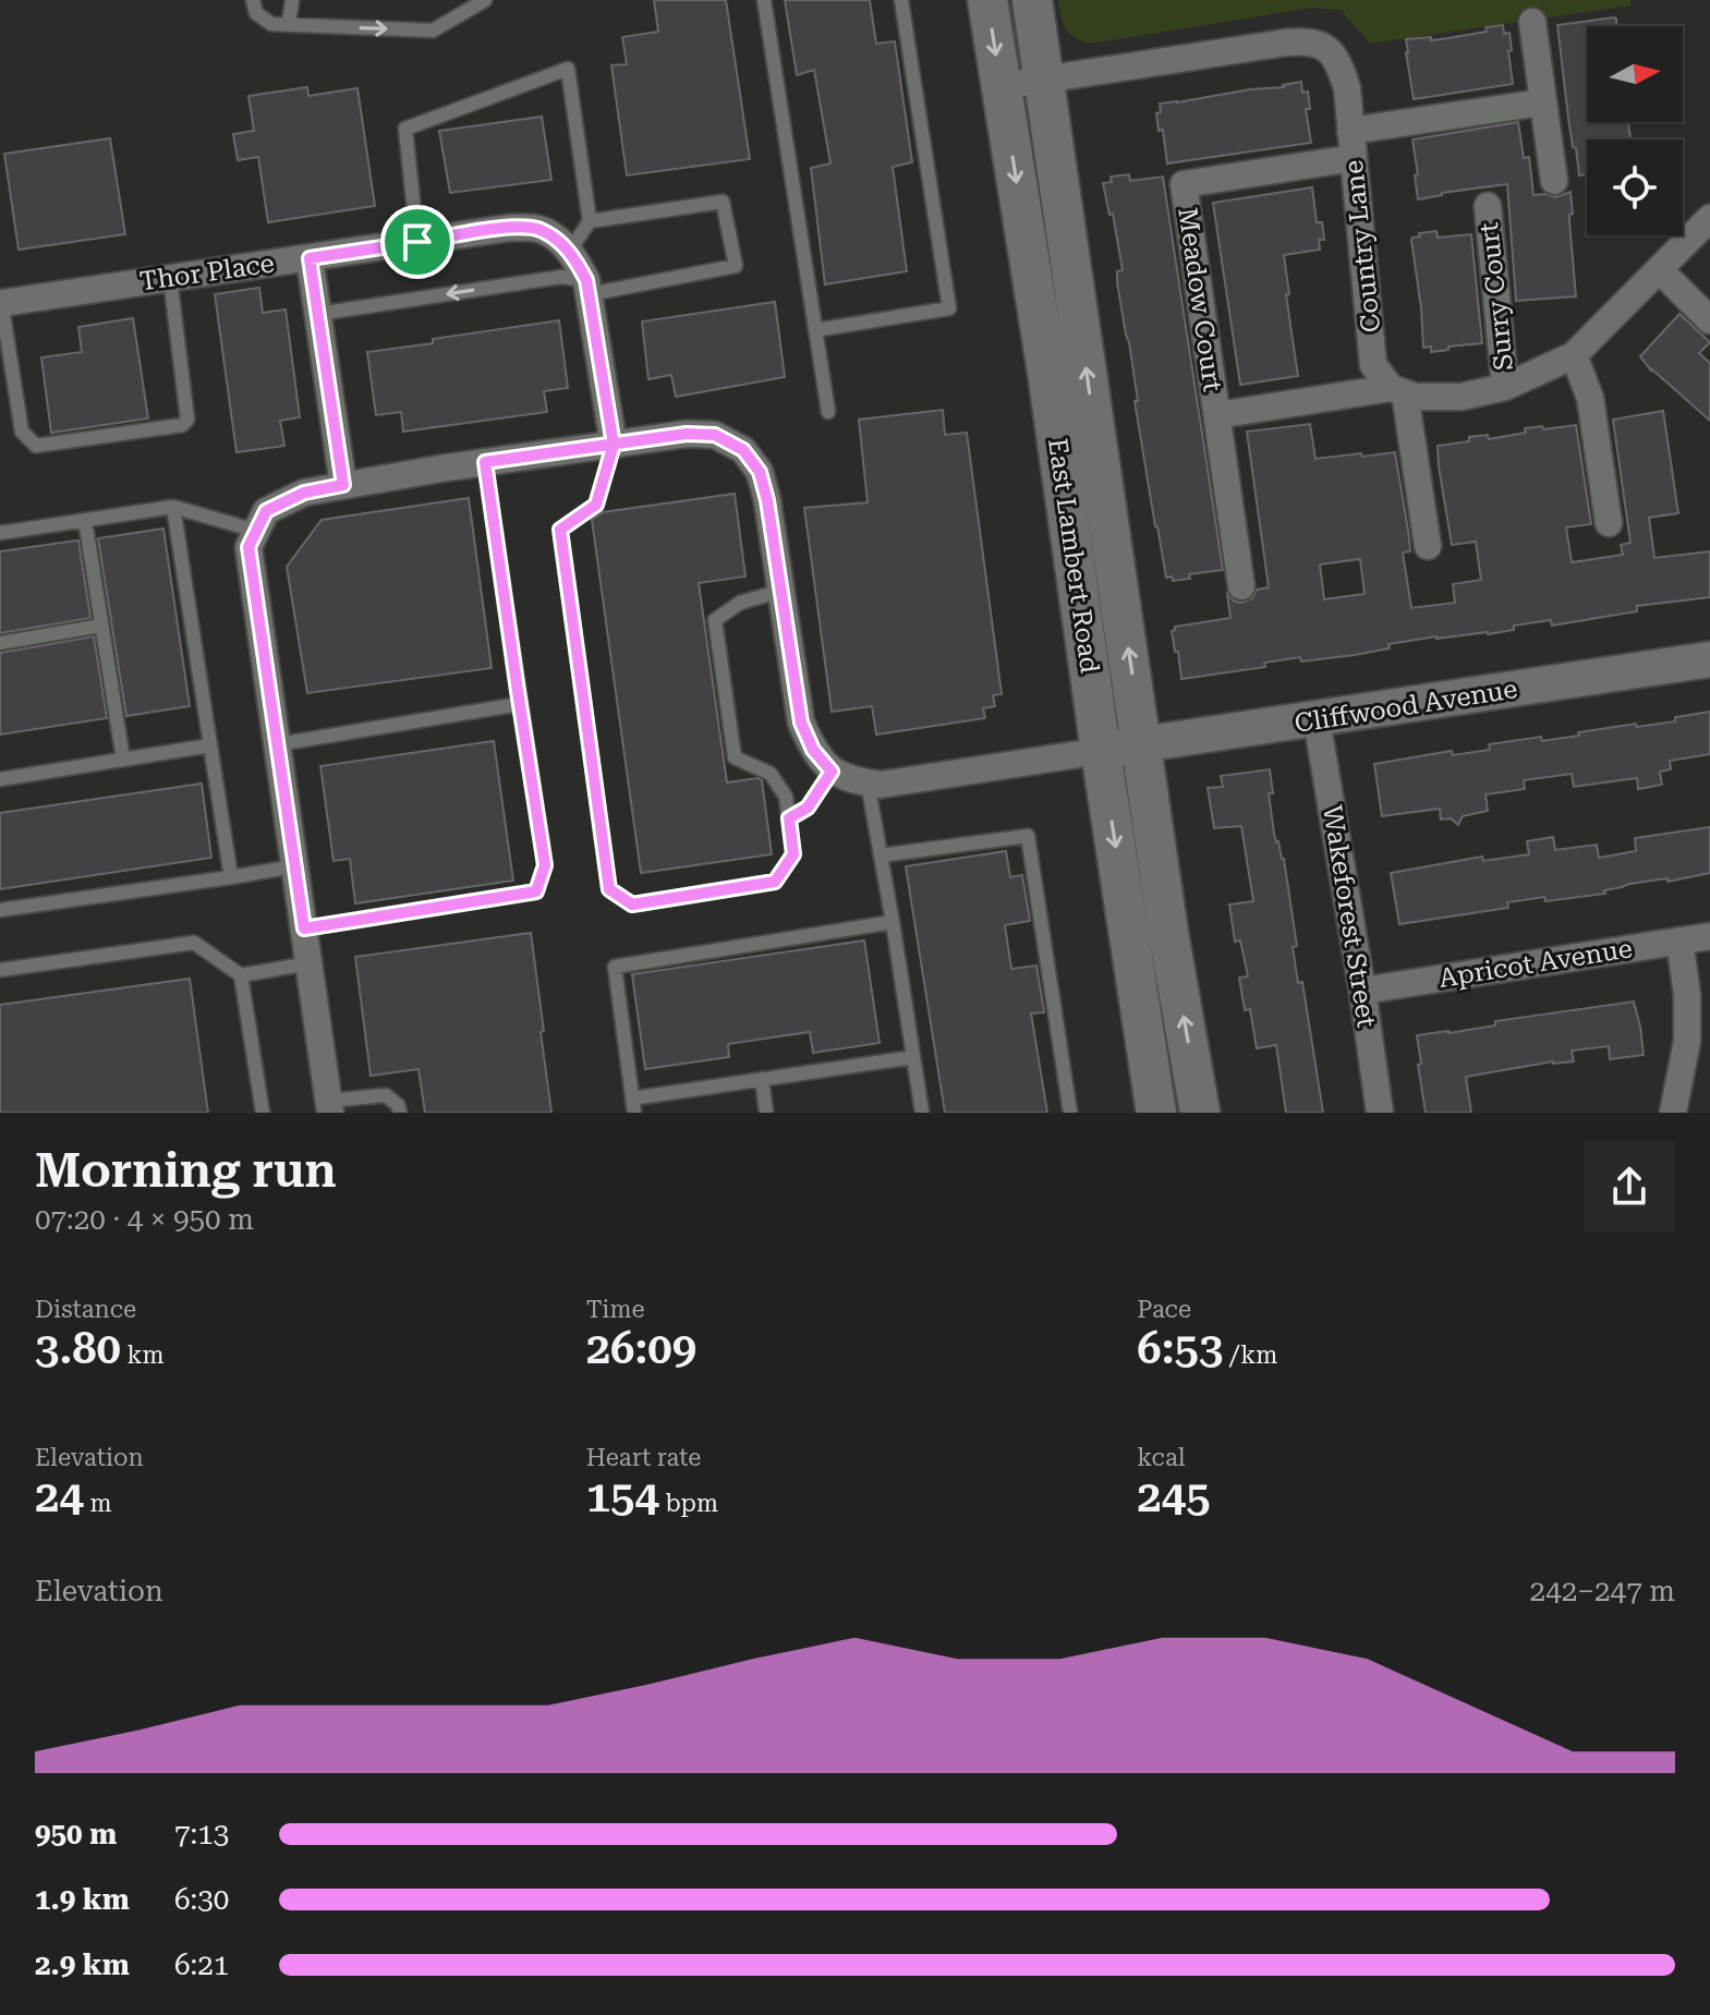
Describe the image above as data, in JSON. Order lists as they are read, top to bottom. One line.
{"streets":{"main road":["East Lambert Road"],"street":["Country Lane","Thor Place","Surry Court","Meadow Court","Cliffwood Avenue","Wakeforest Street","Apricot Avenue"]},"crossings":[["Country Lane","Meadow Court"],["Country Lane","East Lambert Road"],["East Lambert Road","Cliffwood Avenue"],["Cliffwood Avenue","Wakeforest Street"],["Wakeforest Street","Apricot Avenue"]],"north":"right","page":{"heading":["Morning run","07:20 · 4 × 950 m"],"stats":[["Distance","3.80 km"],["Time","26:09"],["Pace","6:53 /km"],["Elevation","24 m"],["Heart rate","154 bpm"],["kcal","245"]],"chart":["Elevation","242–247 m"],"list":[{"name":"950 m","note":"7:13"},{"name":"1.9 km","note":"6:30"},{"name":"2.9 km","note":"6:21"}]}}
